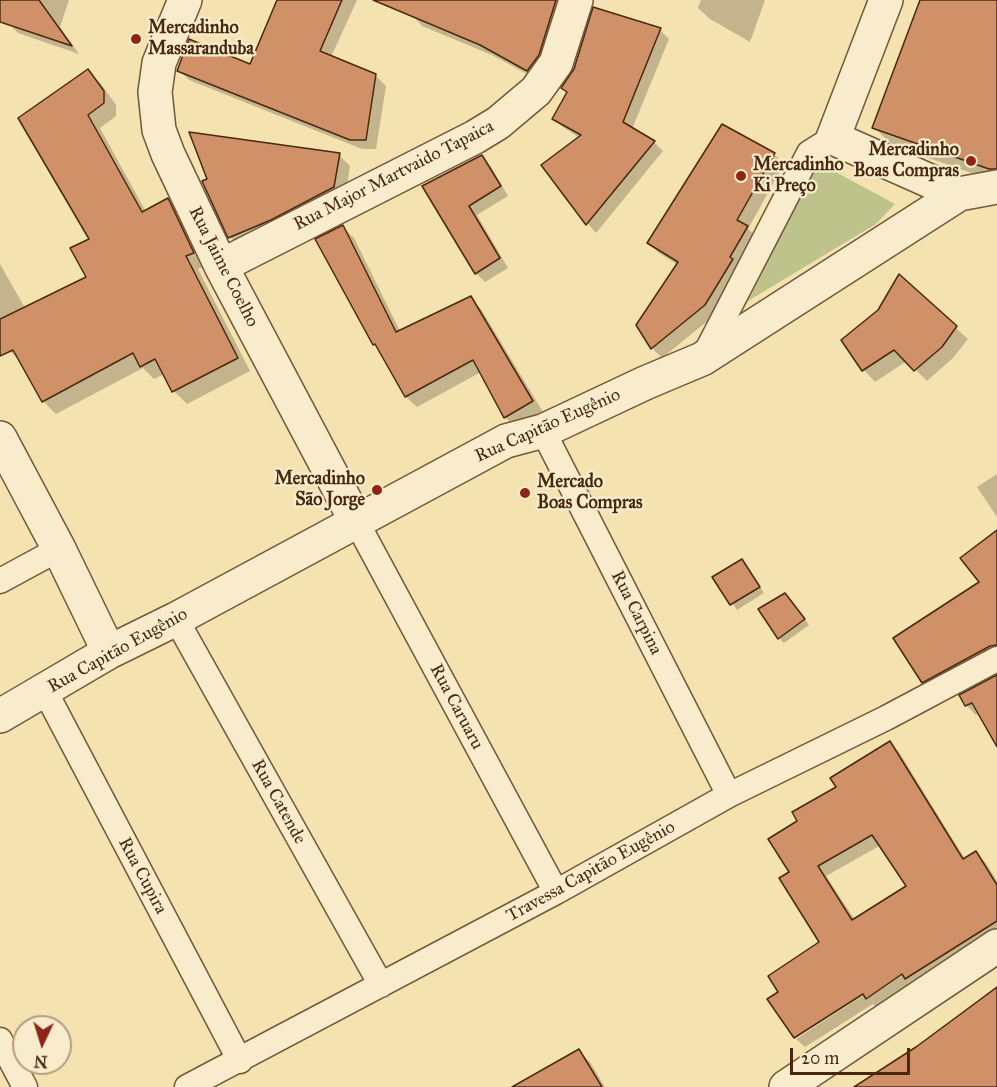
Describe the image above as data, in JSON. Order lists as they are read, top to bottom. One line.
{"streets":{"street":["Rua Major Martvaido Tapaica","Rua Jaime Coelho","Rua Capitão Eugênio"],"lane":["Rua Carpina","Rua Caruaru","Rua Catende","Travessa Capitão Eugênio","Rua Cupira"]},"crossings":[["Rua Major Martvaido Tapaica","Rua Jaime Coelho"],["Rua Jaime Coelho","Rua Capitão Eugênio"],["Rua Jaime Coelho","Rua Caruaru"],["Rua Capitão Eugênio","Rua Carpina"],["Rua Capitão Eugênio","Rua Caruaru"],["Rua Capitão Eugênio","Rua Catende"],["Rua Capitão Eugênio","Rua Cupira"],["Rua Carpina","Travessa Capitão Eugênio"],["Rua Caruaru","Travessa Capitão Eugênio"],["Rua Catende","Travessa Capitão Eugênio"],["Travessa Capitão Eugênio","Rua Cupira"]],"places":["Mercadinho Massaranduba","Mercadinho Boas Compras","Mercadinho Ki Preço","Mercadinho São Jorge","Mercado Boas Compras"],"scale_bar":"20 m","north":"bottom"}
